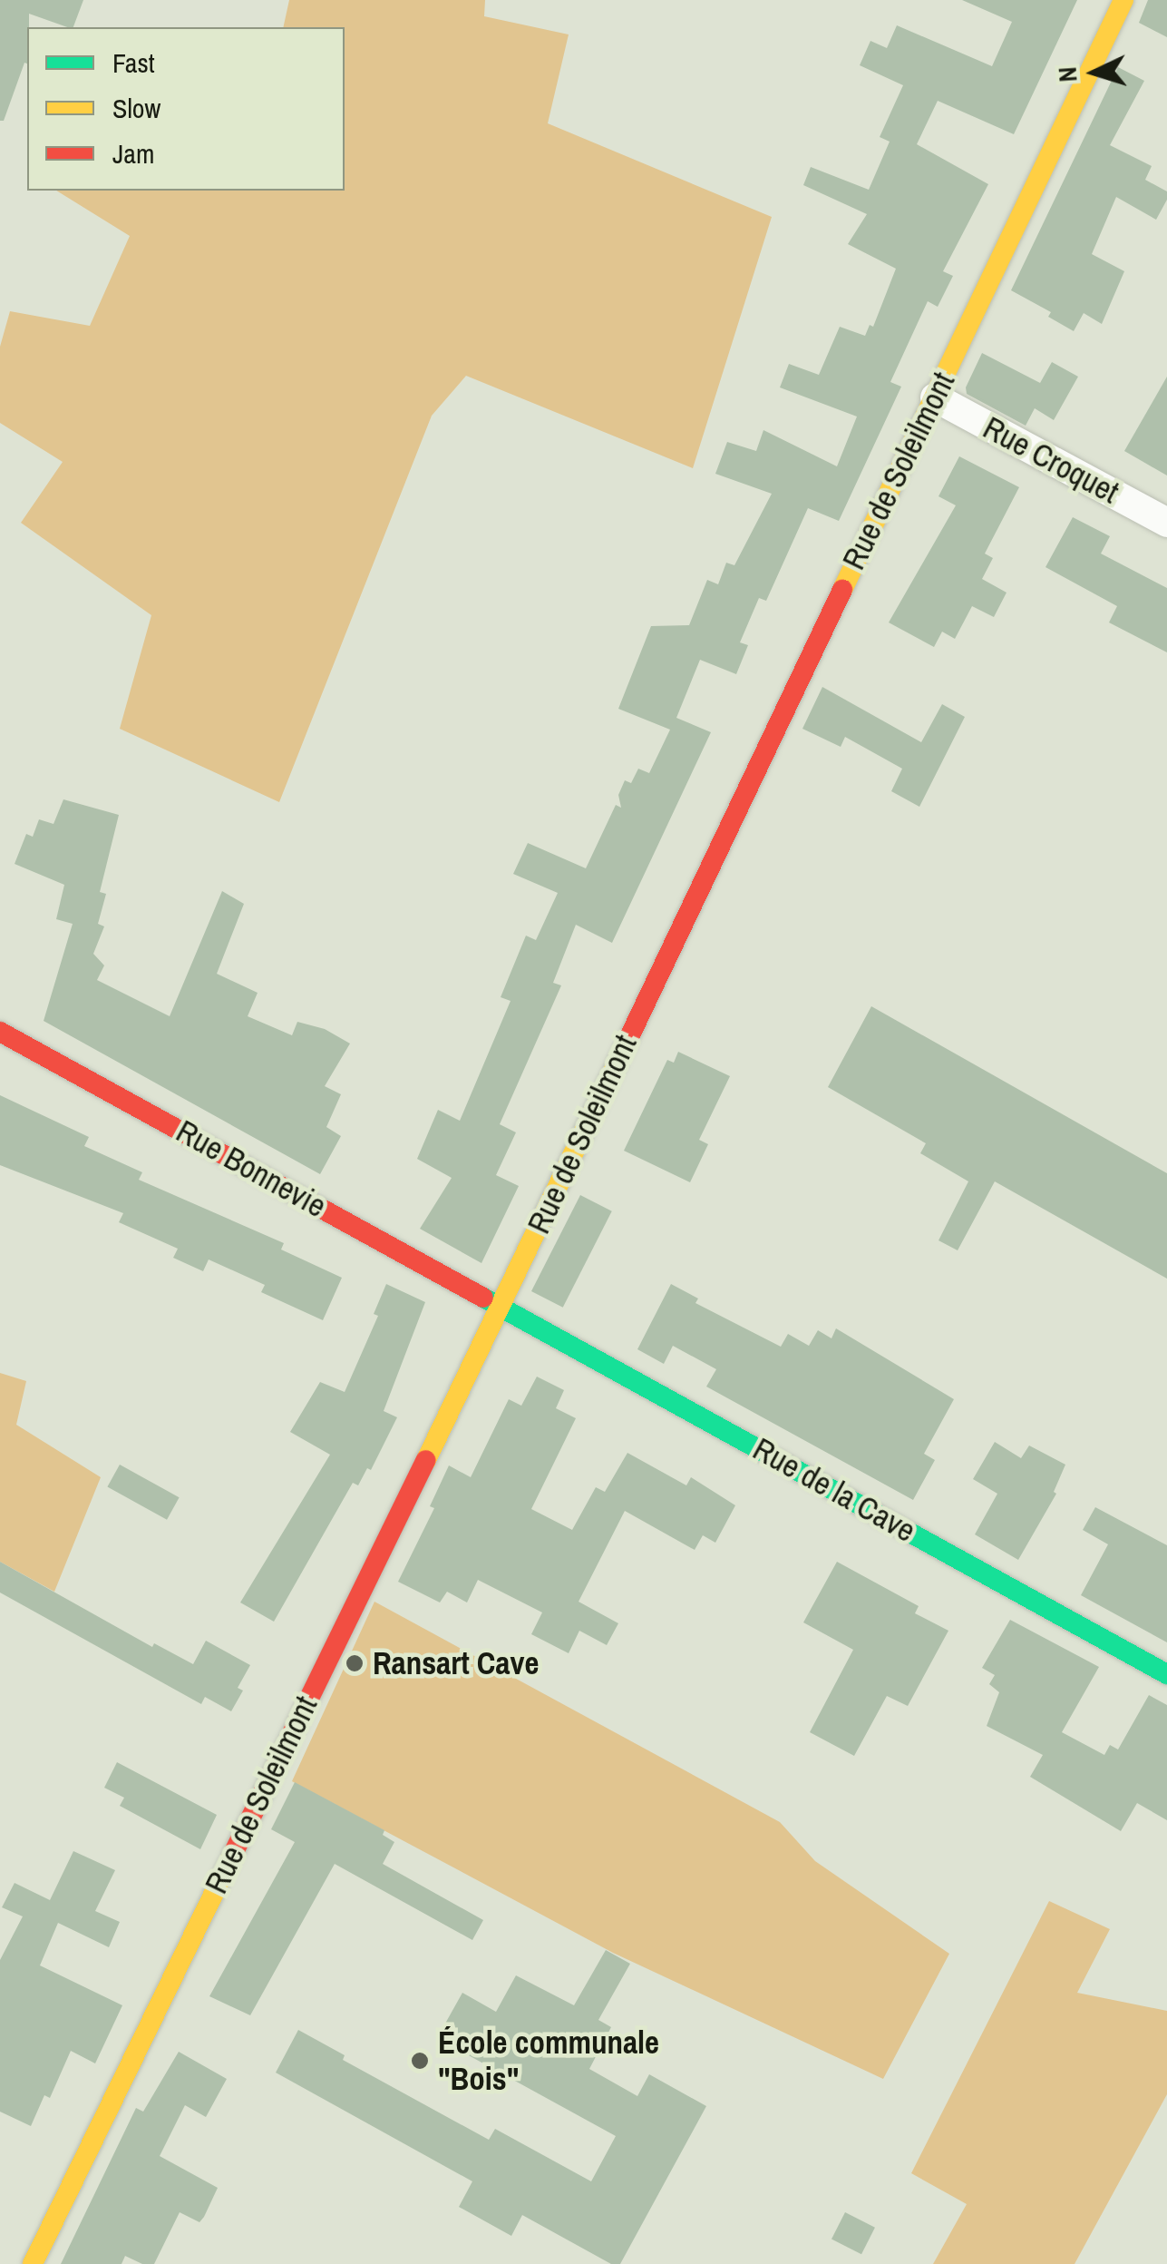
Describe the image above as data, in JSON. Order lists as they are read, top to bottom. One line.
{"streets":{"street":["Rue Croquet","Rue de Soleilmont","Rue Bonnevie","Rue de la Cave"]},"crossings":[["Rue Croquet","Rue de Soleilmont"],["Rue de Soleilmont","Rue Bonnevie"],["Rue de Soleilmont","Rue de la Cave"],["Rue Bonnevie","Rue de la Cave"]],"places":["Ransart Cave","École communale \"Bois\""],"legend":["Fast","Slow","Jam"],"north":"left"}
